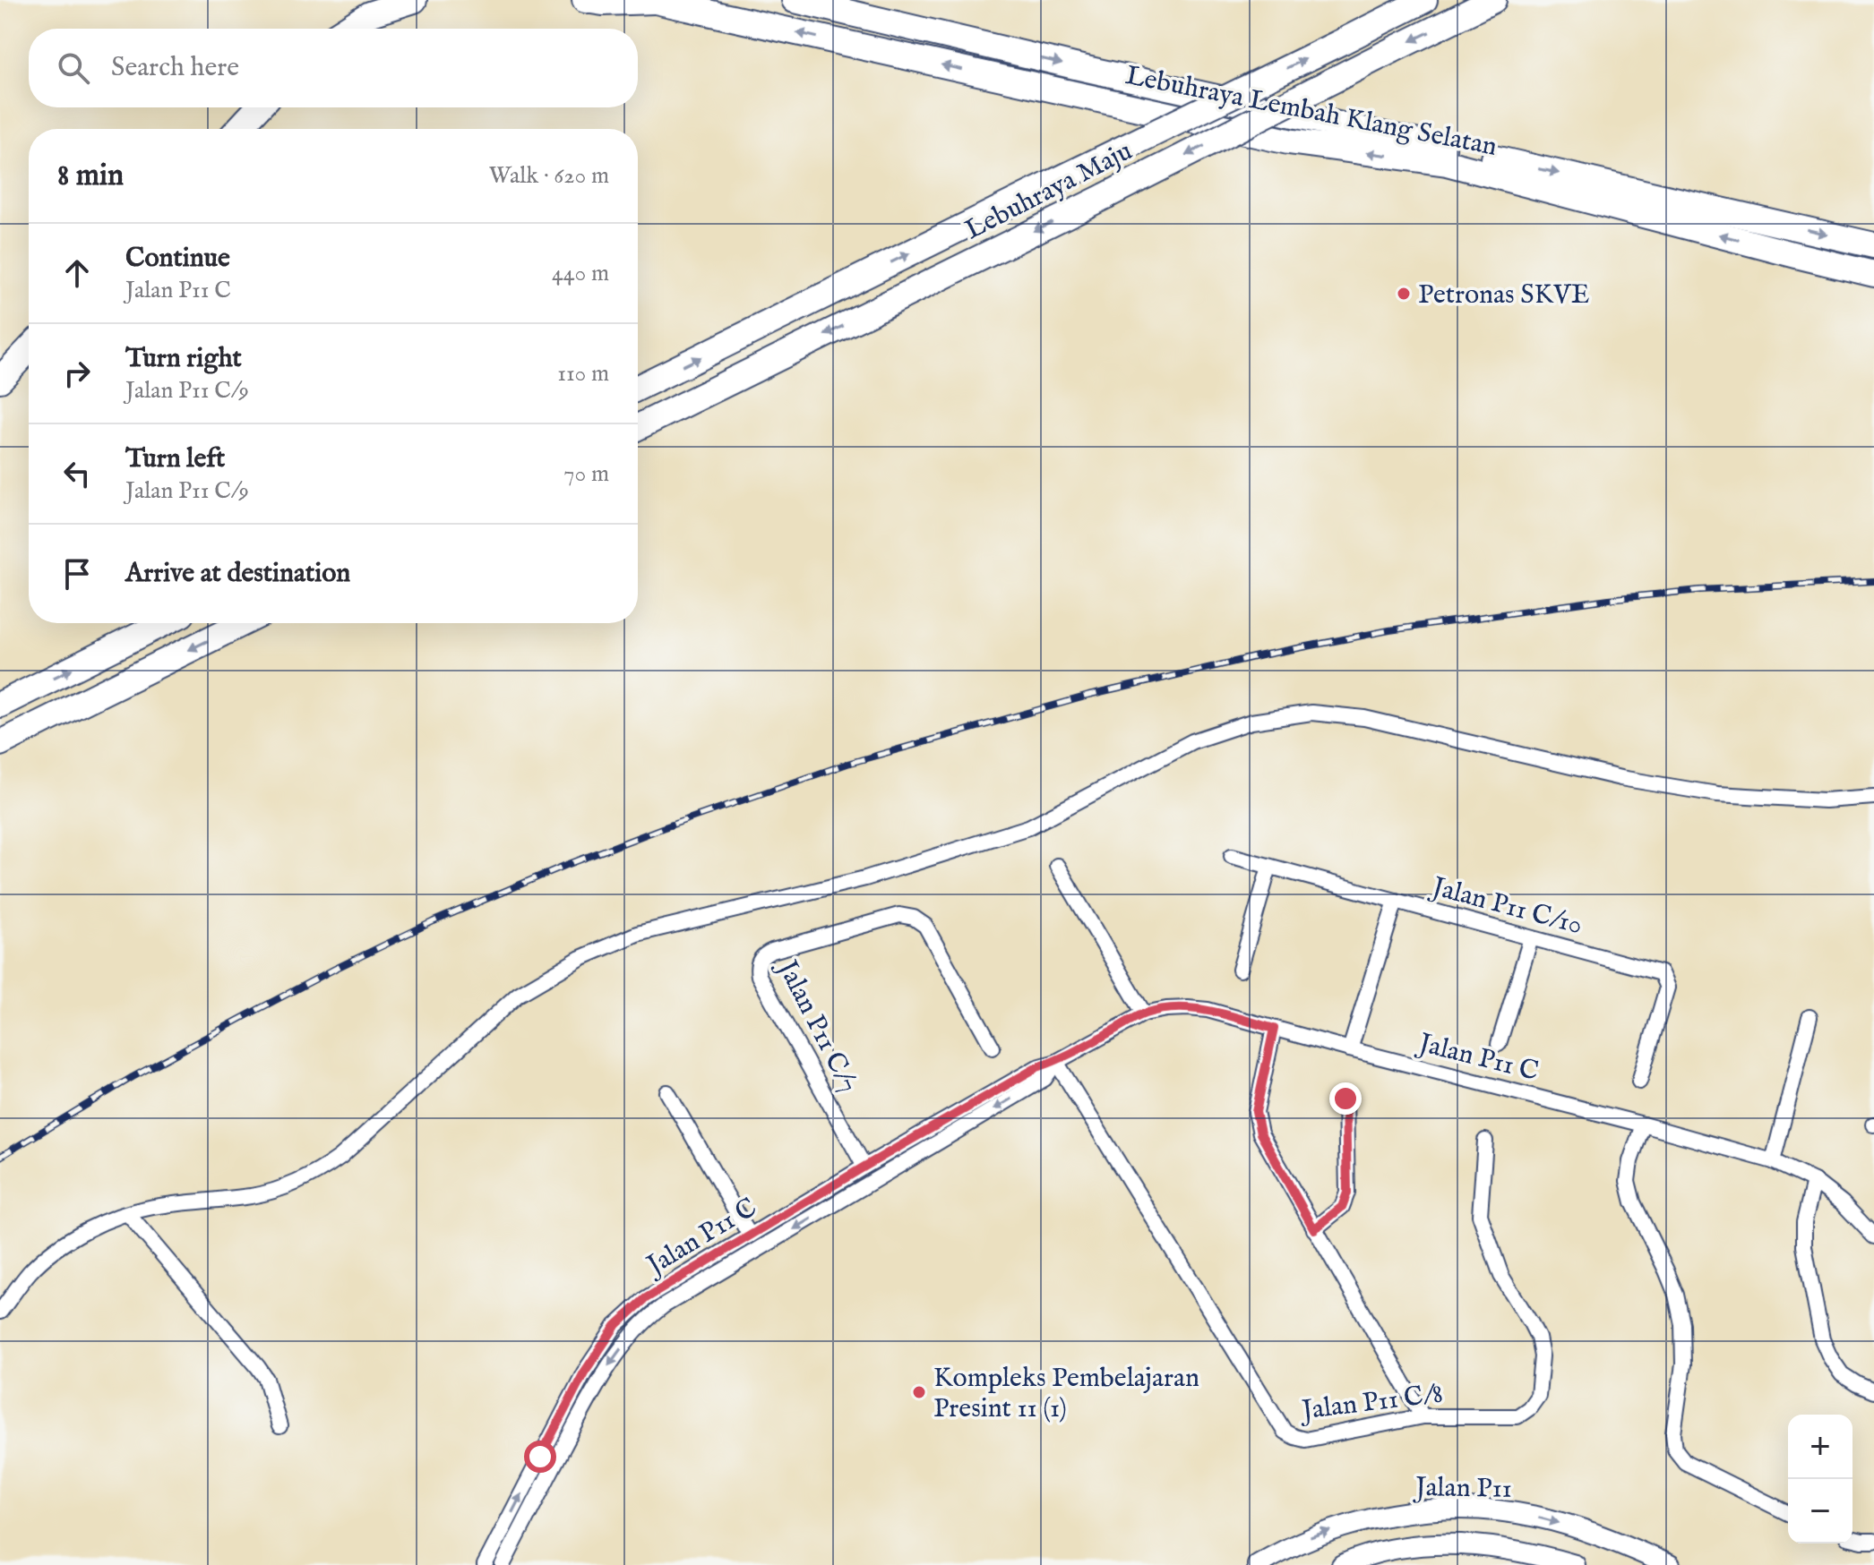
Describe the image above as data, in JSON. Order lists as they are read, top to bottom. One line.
{"streets":{"highway":["Lebuhraya Lembah Klang Selatan","Lebuhraya Maju"],"main road":["Jalan P11"],"street":["Jalan P11 C/10","Jalan P11 C/7","Jalan P11 C","Jalan P11 C/8"]},"crossings":[["Jalan P11 C/7","Jalan P11 C"],["Jalan P11 C","Jalan P11 C/8"]],"places":["Petronas SKVE","Kompleks Pembelajaran Presint 11 (1)"],"page":{"search":"Search here","heading":["8 min","Walk · 620 m"],"list":[["Continue","Jalan P11 C","440 m"],["Turn right","Jalan P11 C/9","110 m"],["Turn left","Jalan P11 C/9","70 m"],"Arrive at destination"],"map_buttons":["+","−"]}}
